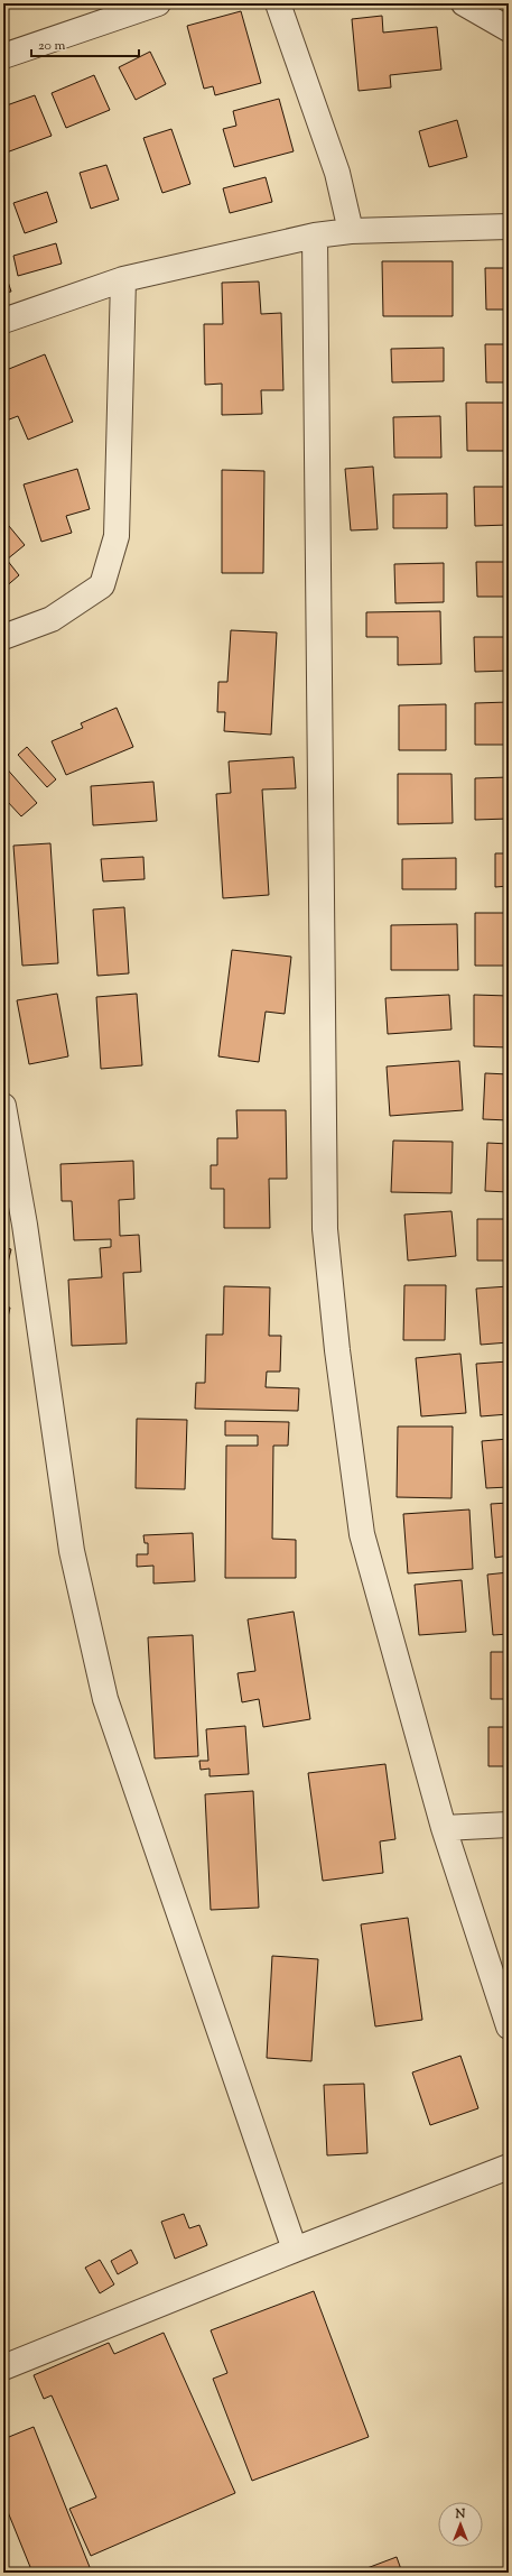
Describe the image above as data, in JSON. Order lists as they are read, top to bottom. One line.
{"scale_bar":"20 m","north":"top"}
